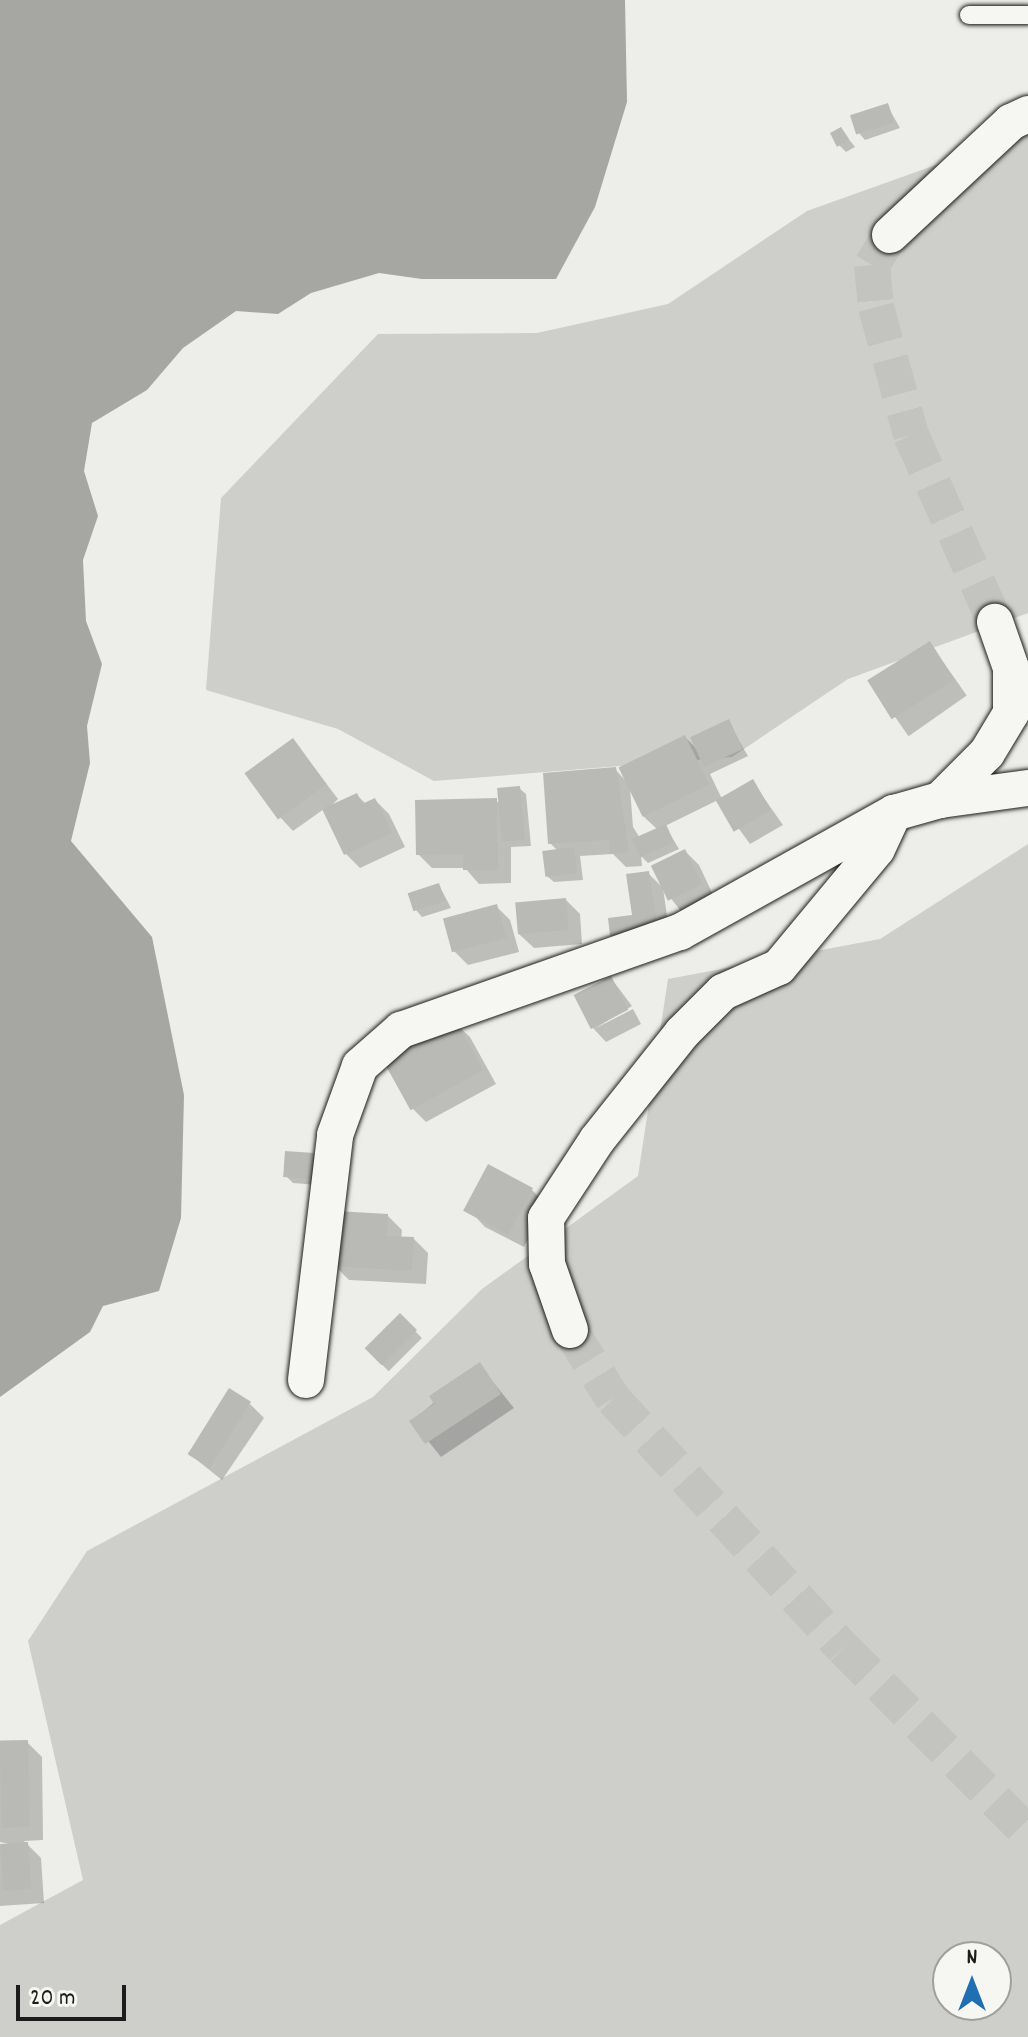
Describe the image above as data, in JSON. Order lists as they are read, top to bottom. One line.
{"scale_bar":"20 m","north":"top"}
